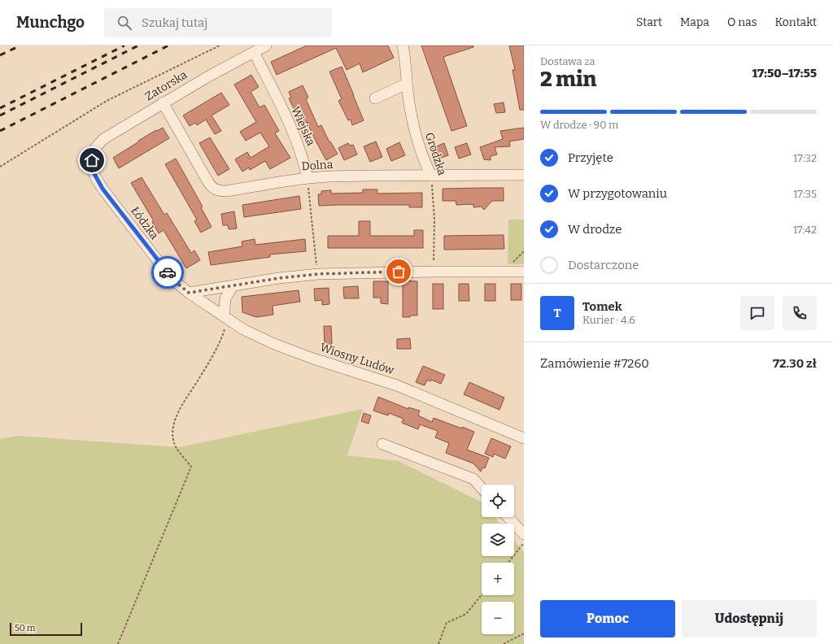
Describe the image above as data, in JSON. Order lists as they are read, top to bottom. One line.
{"streets":{"street":["Zatorska","Wiejska","Grodzka","Dolna","Łódzka","Wiosny Ludów"]},"crossings":[["Zatorska","Wiejska"],["Zatorska","Dolna"],["Zatorska","Łódzka"],["Wiejska","Dolna"],["Grodzka","Dolna"],["Łódzka","Wiosny Ludów"]],"scale_bar":"50 m","page":{"header":"Munchgo","search":"Szukaj tutaj","nav":["Start","Mapa","O nas","Kontakt"],"heading":["2 min","Dostawa za","17:50–17:55"],"panel":["Tomek","Kurier · 4.6","Zamówienie #7260","72.30 zł"],"bar":"W drodze · 90 m","list":[["Przyjęte","17:32"],["W przygotowaniu","17:35"],["W drodze","17:42"],"Dostarczone"],"round":"T","map_buttons":["+","−"],"buttons":["Pomoc","Udostępnij"],"scale":"50 m"}}
